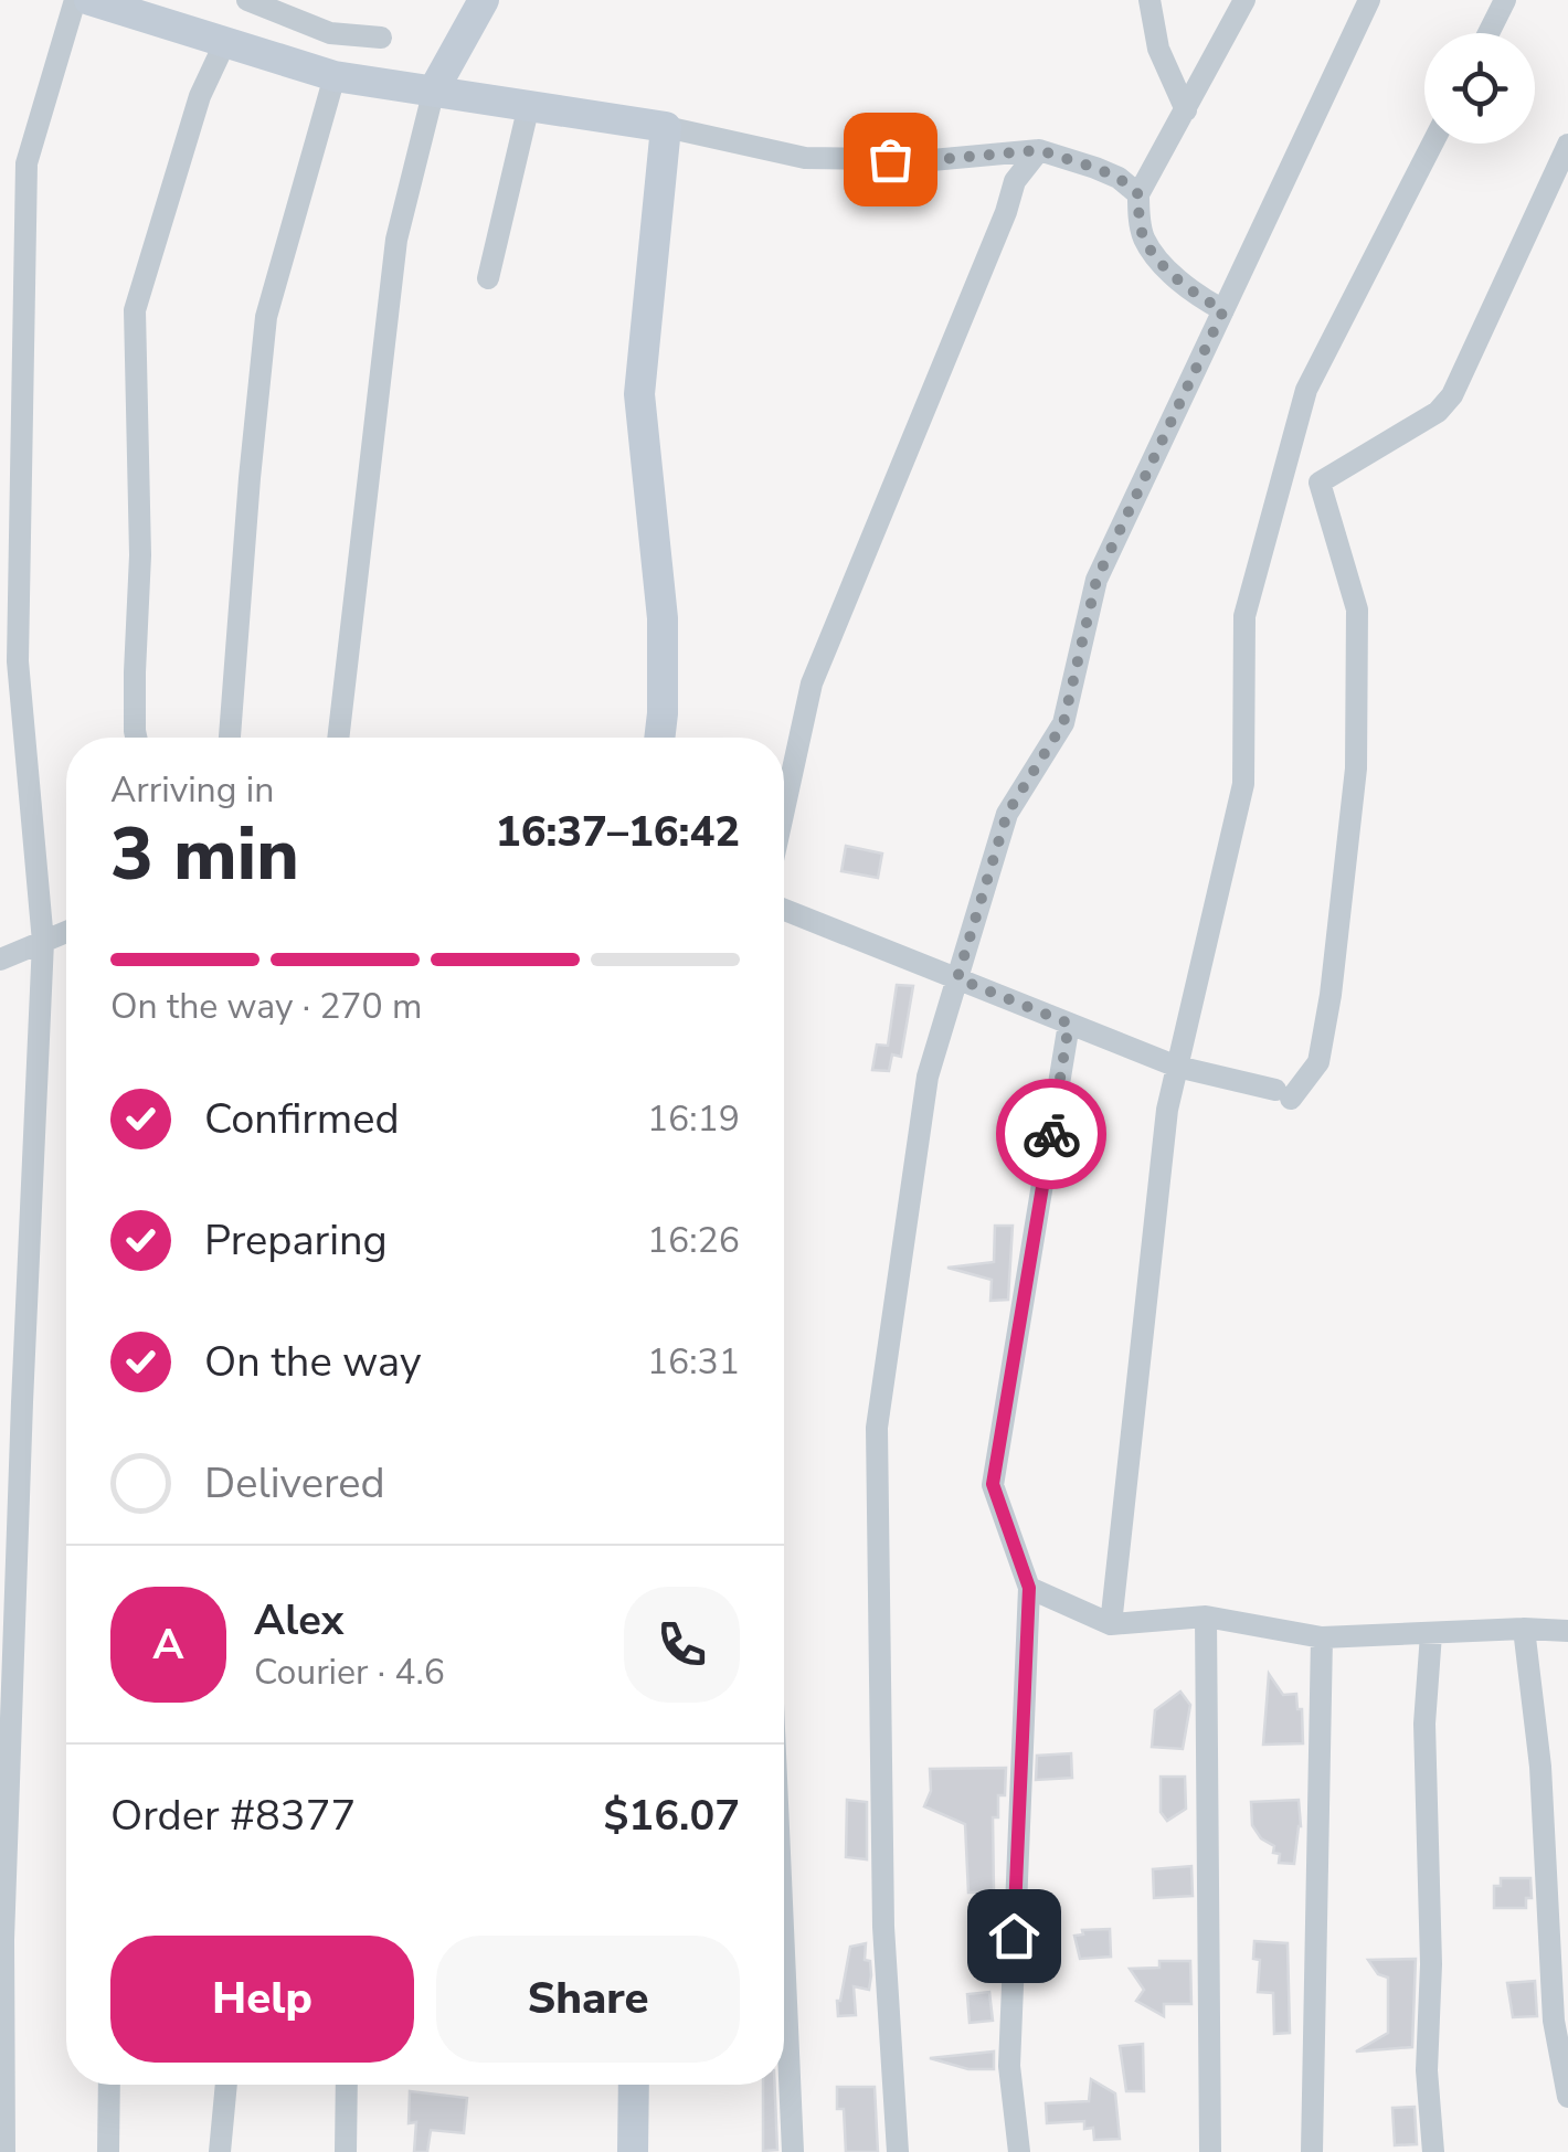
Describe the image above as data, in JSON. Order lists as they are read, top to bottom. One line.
{"page":{"heading":["3 min","Arriving in","16:37–16:42"],"panel":["Alex","Courier · 4.6","Order #8377","$16.07"],"bar":"On the way · 270 m","list":[["Confirmed","16:19"],["Preparing","16:26"],["On the way","16:31"],"Delivered"],"round":"A","buttons":["Help","Share"]}}
